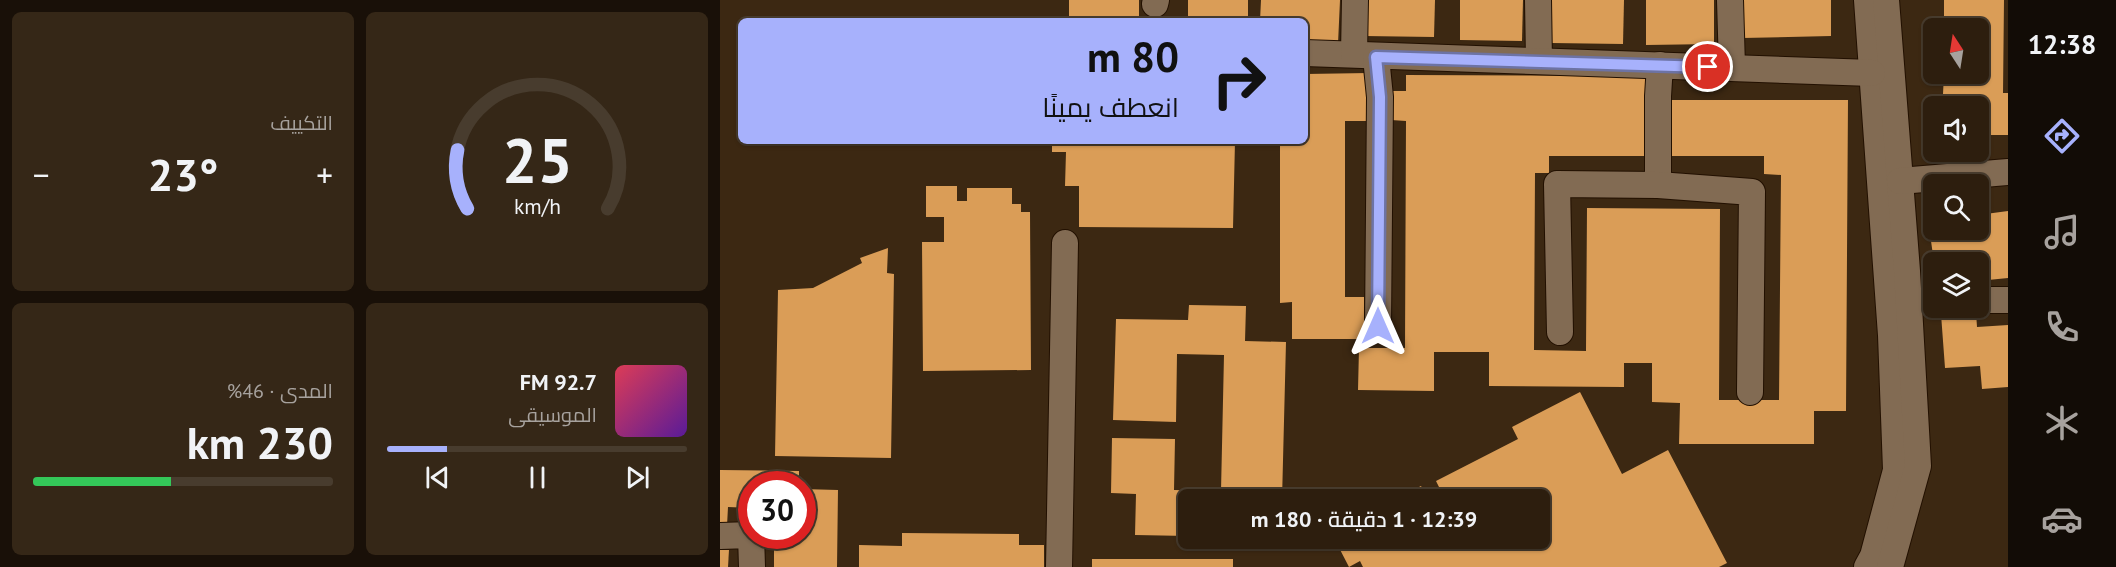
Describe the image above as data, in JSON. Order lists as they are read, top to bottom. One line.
{"north":"top","page":{"tabs":"12:38","tile":["التكييف",["المدى · 46%","230 km"]],"turn":["80 m","انعطف يمينًا"],"heat":["−","23°","+"],"song":["92.7 FM","الموسيقى"],"limit":"30","trip":"12:39 · 1 دقيقة · 180 m","gauge":["25","km/h"]}}
